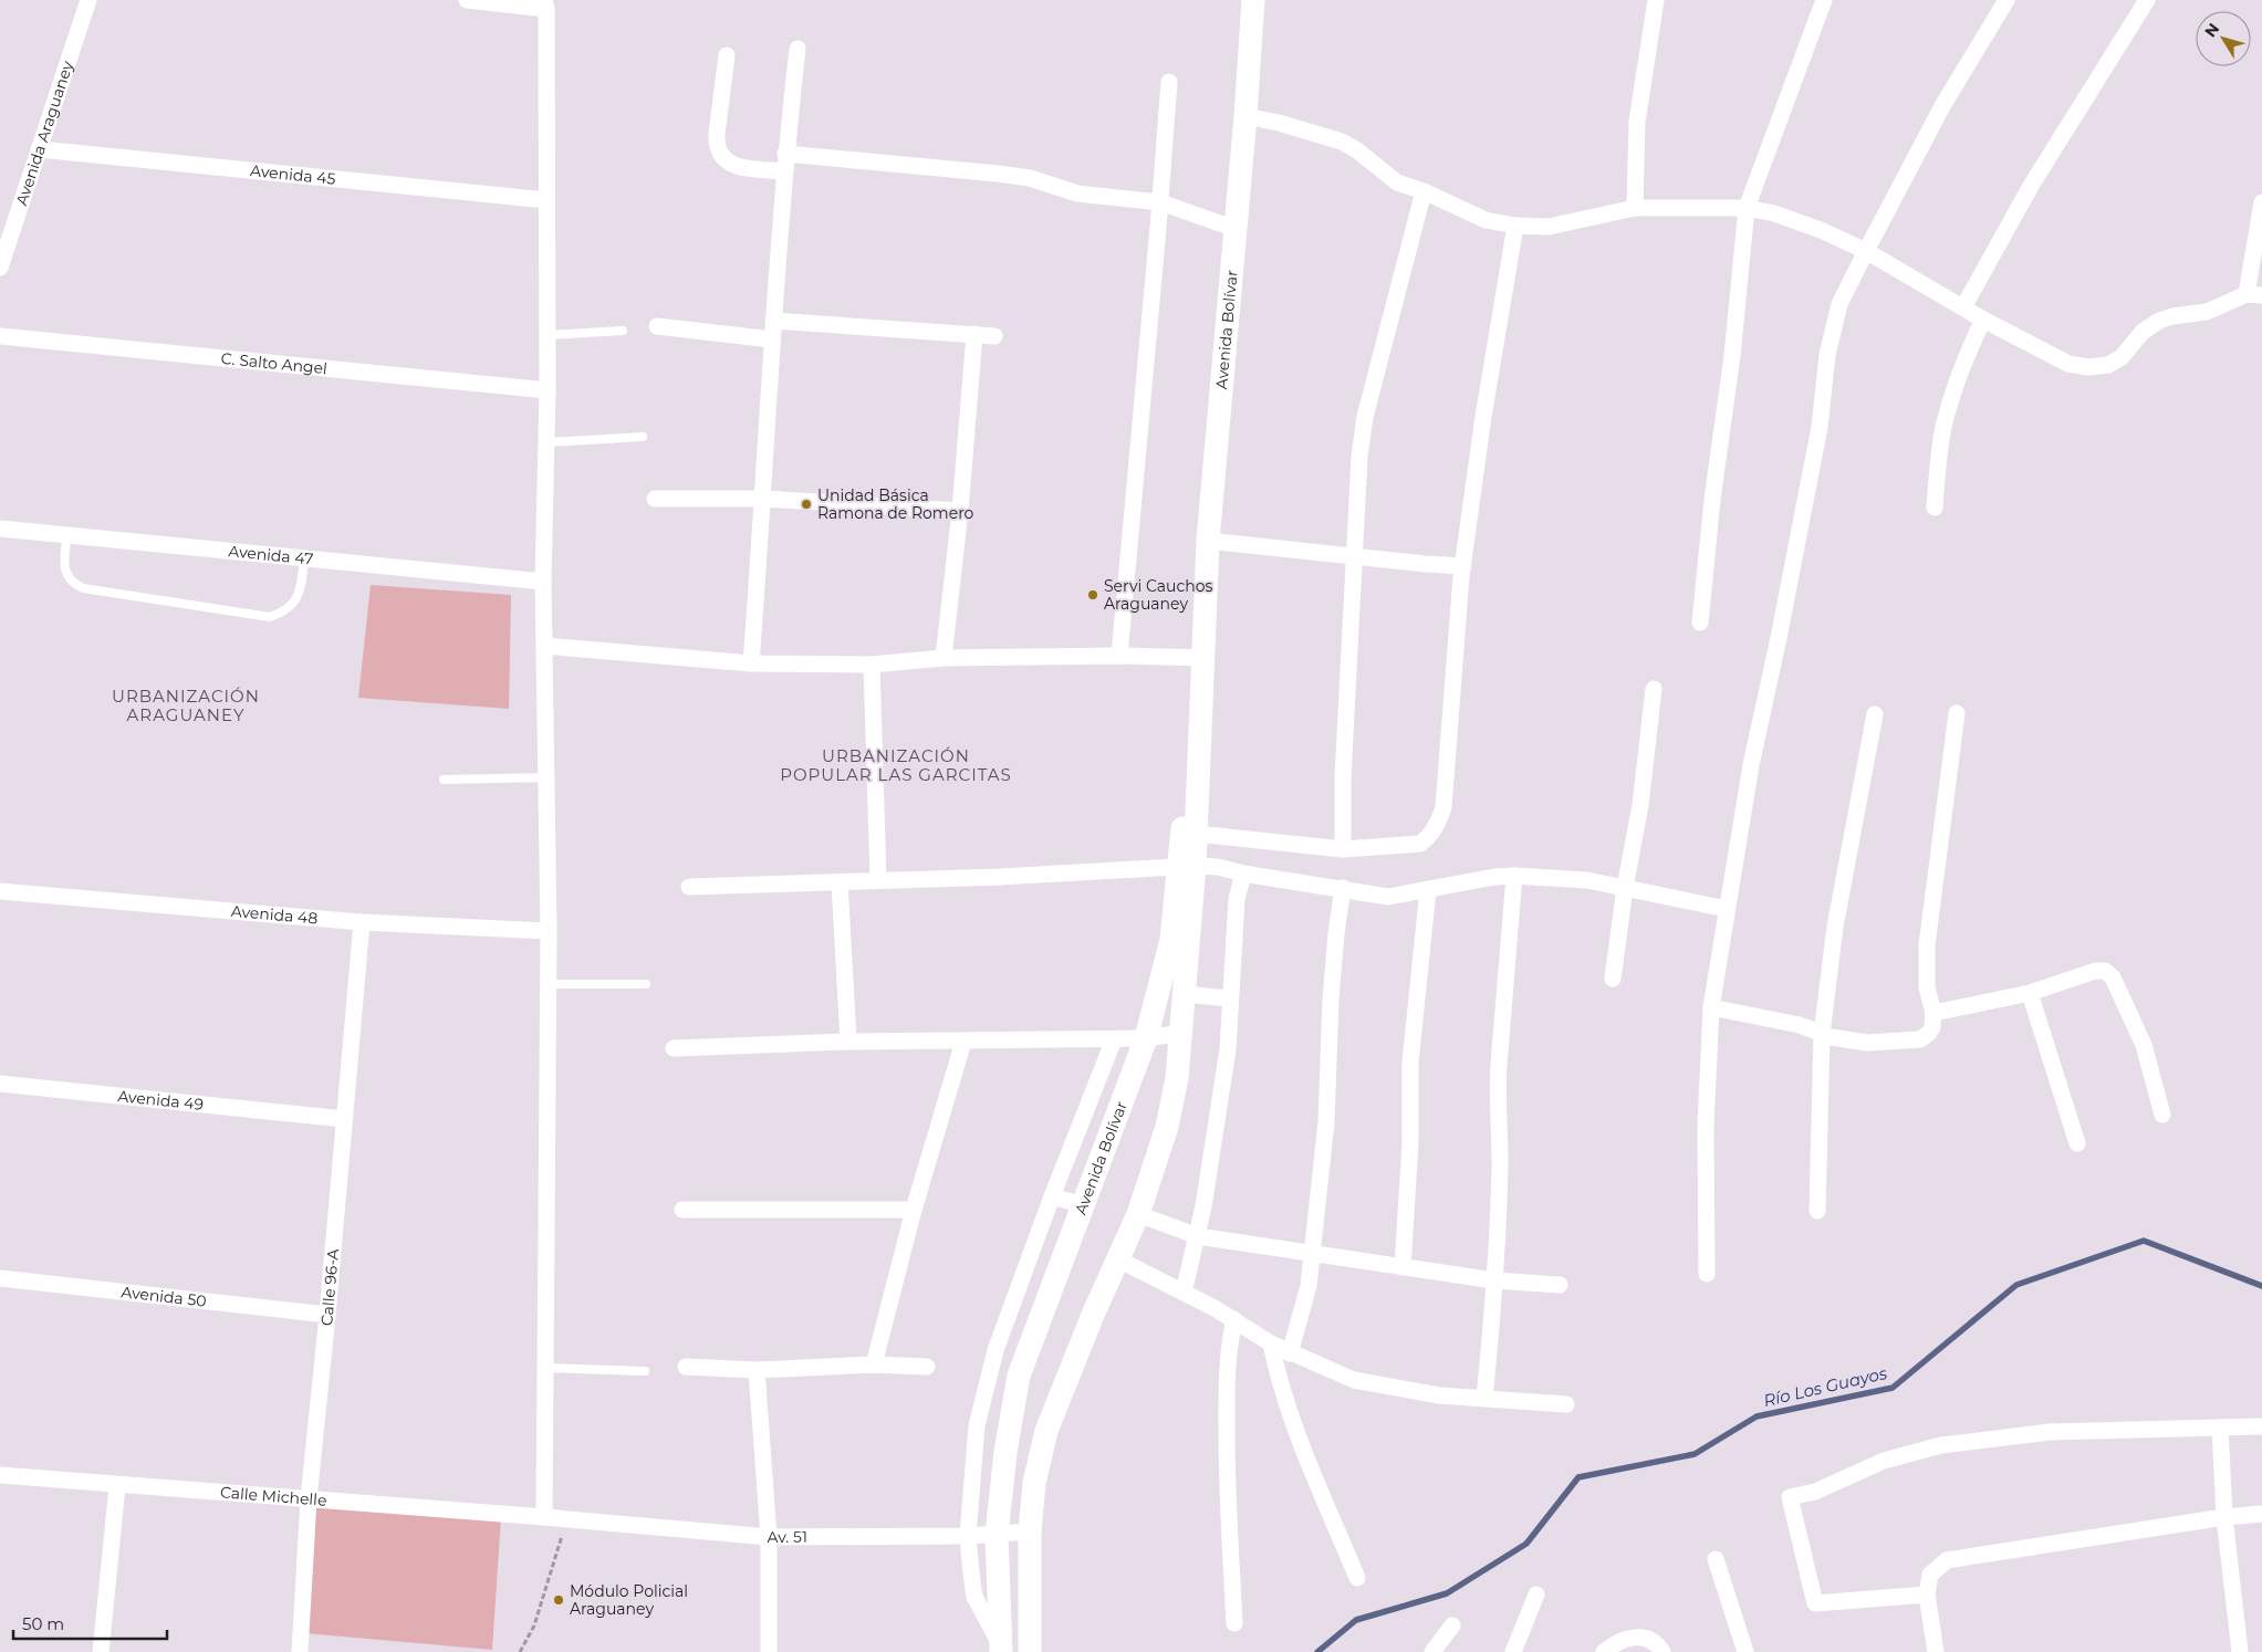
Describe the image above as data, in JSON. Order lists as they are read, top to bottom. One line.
{"streets":{"main road":["Avenida Bolívar"],"street":["Avenida Araguaney","Avenida 45","C. Salto Angel","Avenida 47","Avenida 48","Avenida 49","Calle 96-A","Avenida 50","Calle Michelle","Av. 51"]},"crossings":[["Avenida Araguaney","Avenida 45"],["Avenida Bolívar","Av. 51"],["Avenida 48","Calle 96-A"],["Avenida 49","Calle 96-A"],["Calle 96-A","Avenida 50"],["Calle 96-A","Calle Michelle"],["Calle Michelle","Av. 51"]],"districts":["URBANIZACIÓN ARAGUANEY","URBANIZACIÓN POPULAR LAS GARCITAS"],"water":["Río Los Guayos"],"places":["Unidad Básica Ramona de Romero","Servi Cauchos Araguaney","Módulo Policial Araguaney"],"scale_bar":"50 m","north":"top left"}
